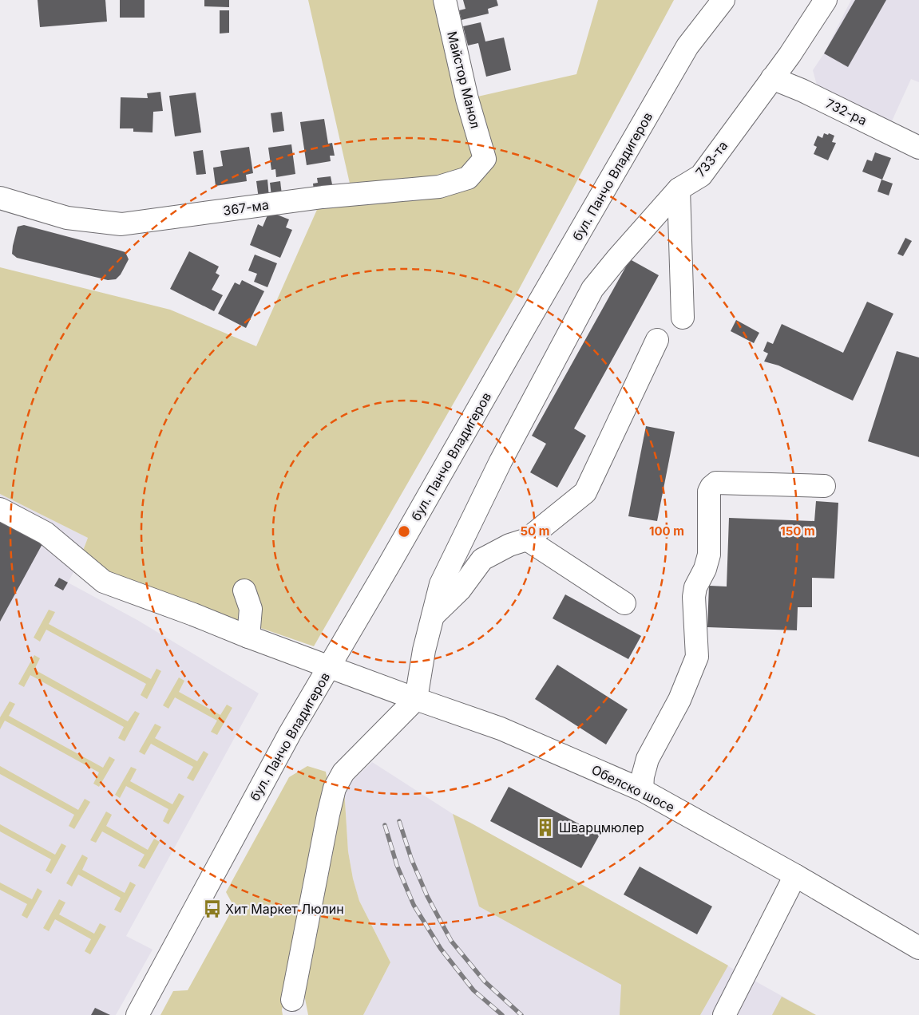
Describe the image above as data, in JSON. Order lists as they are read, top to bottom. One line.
{"streets":{"street":["Майстор Манол","732-ра","733-та","бул. Панчо Владигеров","367-ма","Обелско шосе"]},"crossings":[["Майстор Манол","367-ма"],["732-ра","733-та"],["733-та","Обелско шосе"],["бул. Панчо Владигеров","Обелско шосе"]],"places":{"building":["Шварцмюлер"],"bus stop":["Хит Маркет Люлин"]},"rings":["50 m","100 m","150 m"]}
